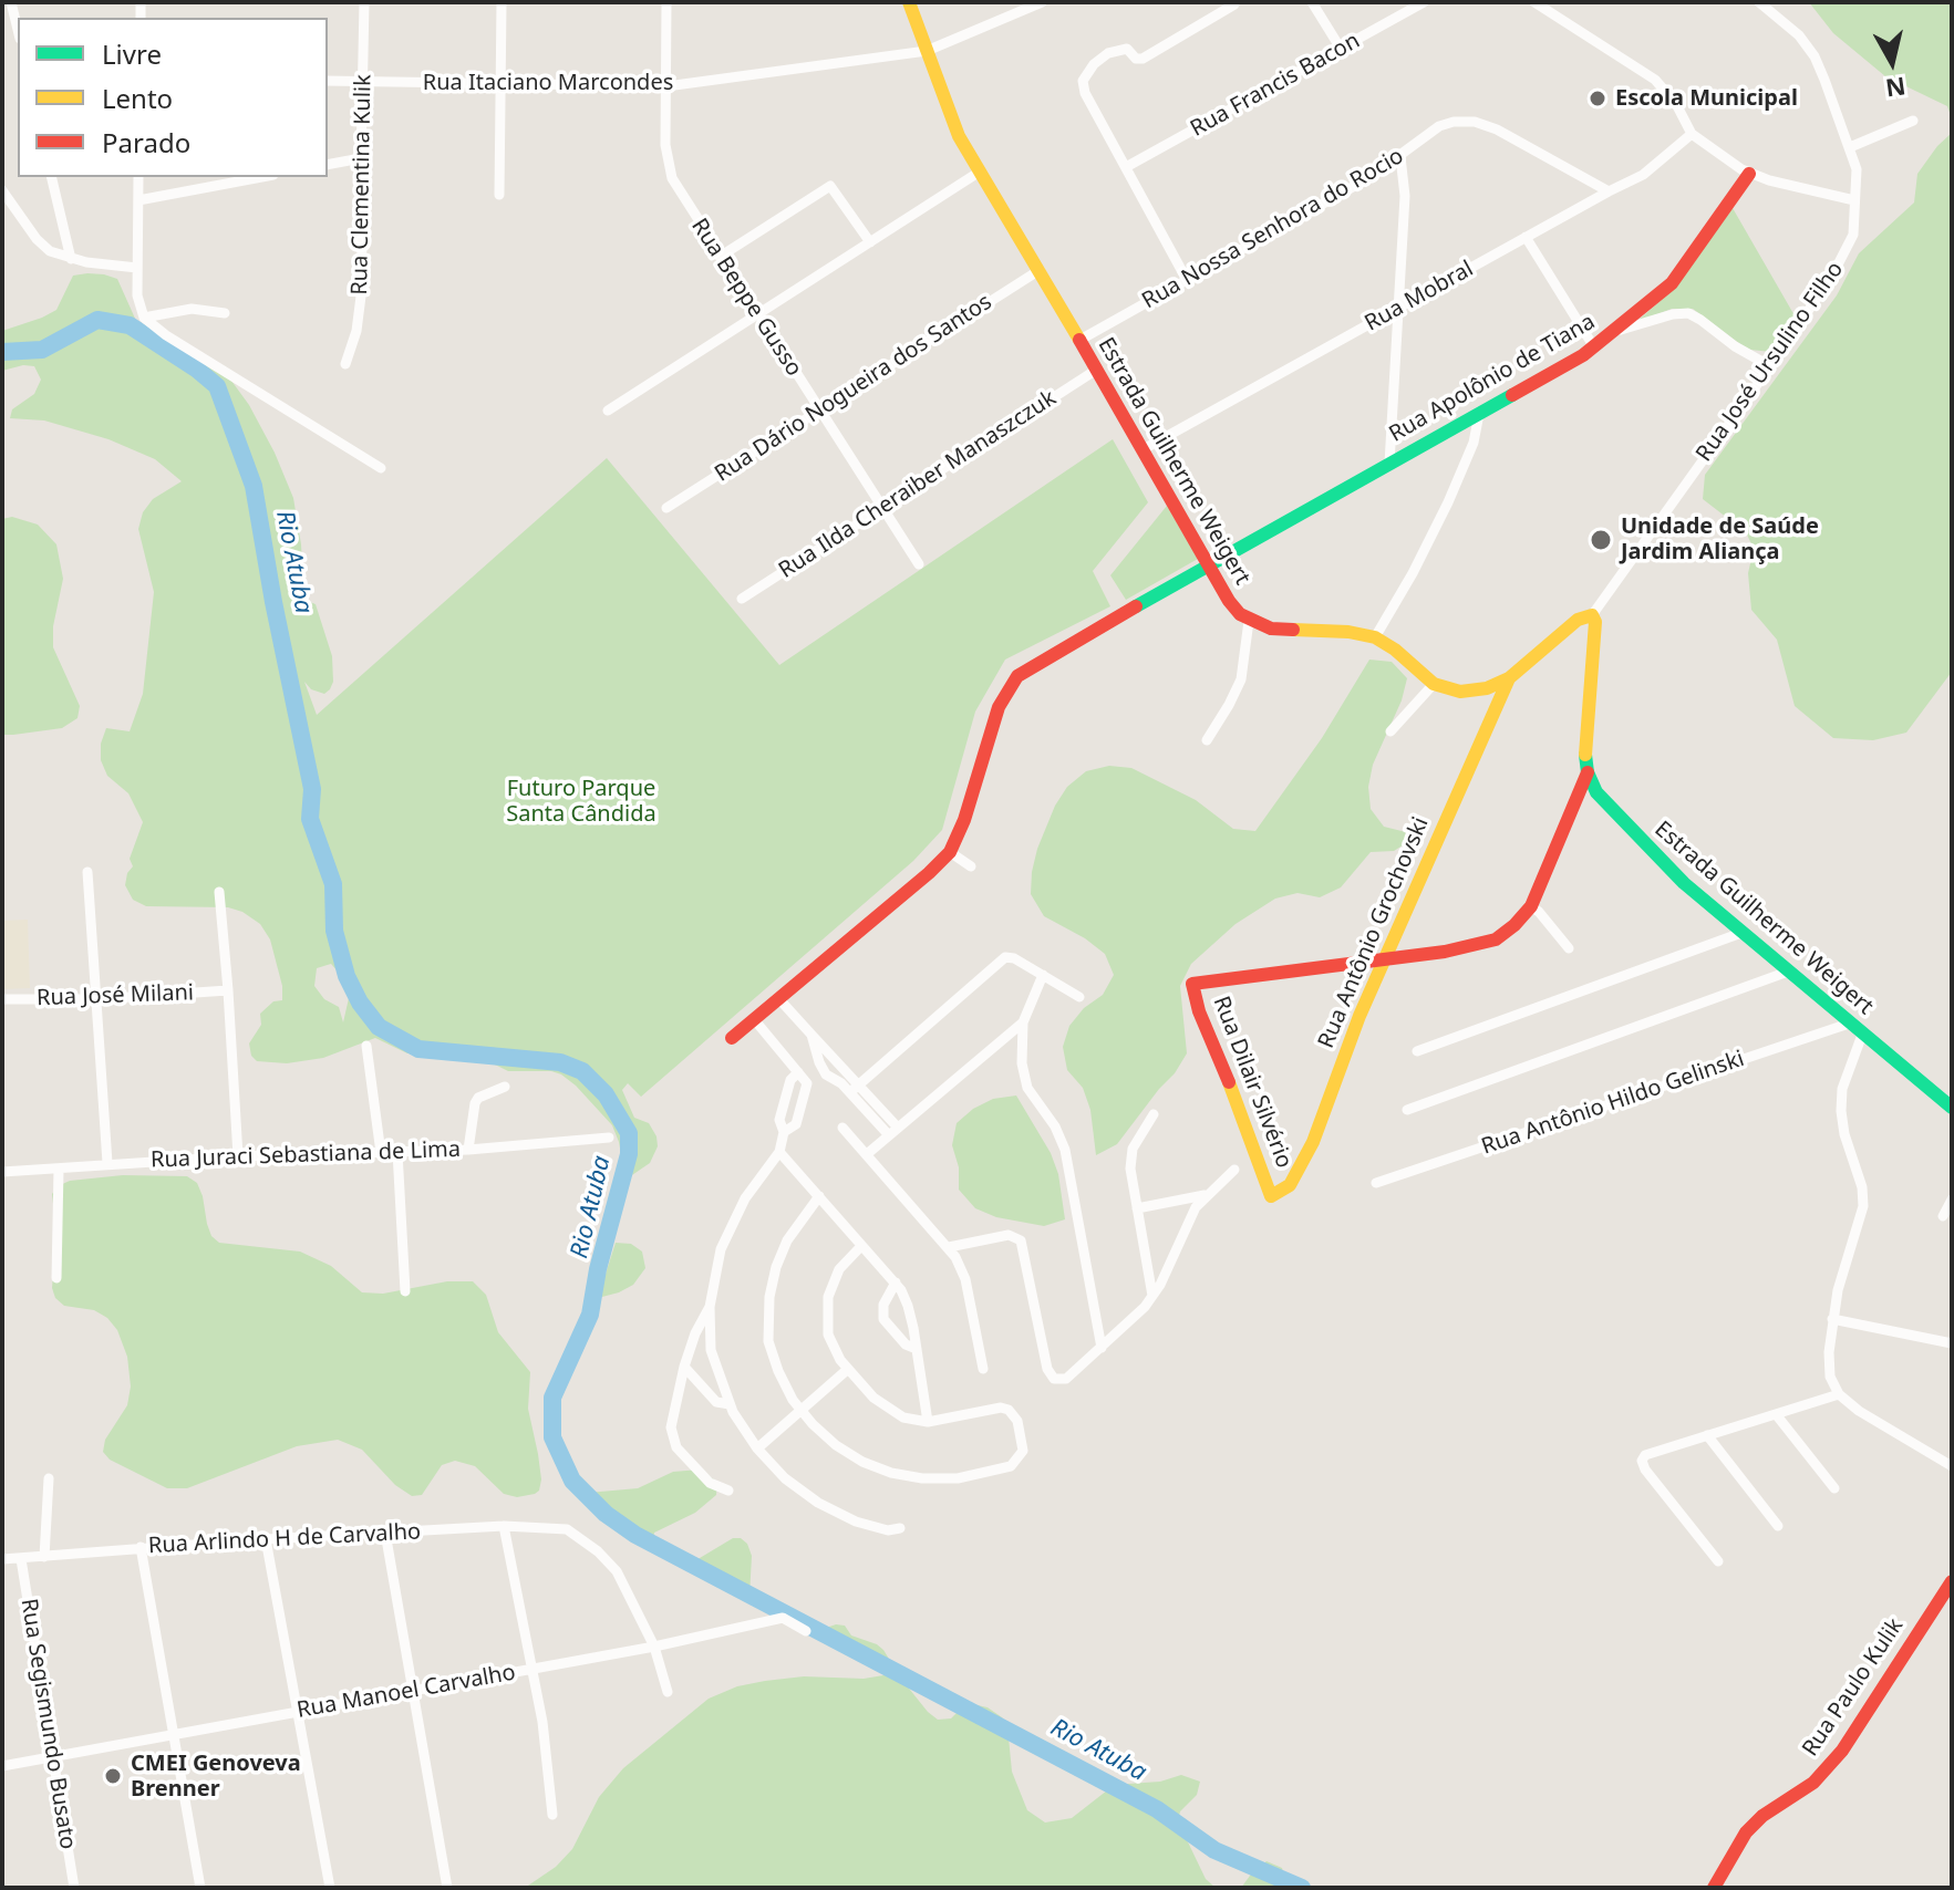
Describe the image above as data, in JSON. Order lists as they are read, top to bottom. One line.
{"streets":{"street":["Rua Itaciano Marcondes","Rua Francis Bacon","Rua Clementina Kulik","Rua Nossa Senhora do Rocio","Rua Mobral","Rua Beppe Gusso","Rua José Ursulino Filho","Rua Apolônio de Tiana","Rua Dário Nogueira dos Santos","Estrada Guilherme Weigert","Rua Ilda Cheraiber Manaszczuk","Rua Antônio Grochovski","Rua José Milani","Rua Dilair Silvério","Rua Antônio Hildo Gelinski","Rua Juraci Sebastiana de Lima","Rua Arlindo H de Carvalho","Rua Paulo Kulik","Rua Manoel Carvalho","Rua Segismundo Busato"]},"crossings":[["Rua Itaciano Marcondes","Rua Clementina Kulik"],["Rua Itaciano Marcondes","Rua Beppe Gusso"],["Rua Itaciano Marcondes","Estrada Guilherme Weigert"],["Rua Nossa Senhora do Rocio","Rua Mobral"],["Rua Nossa Senhora do Rocio","Estrada Guilherme Weigert"],["Rua Mobral","Estrada Guilherme Weigert"],["Rua Beppe Gusso","Rua Dário Nogueira dos Santos"],["Rua Beppe Gusso","Rua Ilda Cheraiber Manaszczuk"],["Rua Apolônio de Tiana","Estrada Guilherme Weigert"],["Rua Dário Nogueira dos Santos","Estrada Guilherme Weigert"],["Estrada Guilherme Weigert","Rua Ilda Cheraiber Manaszczuk"],["Estrada Guilherme Weigert","Rua Antônio Hildo Gelinski"],["Rua Antônio Grochovski","Rua Dilair Silvério"],["Rua Arlindo H de Carvalho","Rua Manoel Carvalho"],["Rua Arlindo H de Carvalho","Rua Segismundo Busato"],["Rua Manoel Carvalho","Rua Segismundo Busato"]],"water":["Rio Atuba"],"parks":["Futuro Parque Santa Cândida"],"places":["Escola Municipal","Unidade de Saúde Jardim Aliança","CMEI Genoveva Brenner"],"legend":["Livre","Lento","Parado"],"north":"bottom"}
